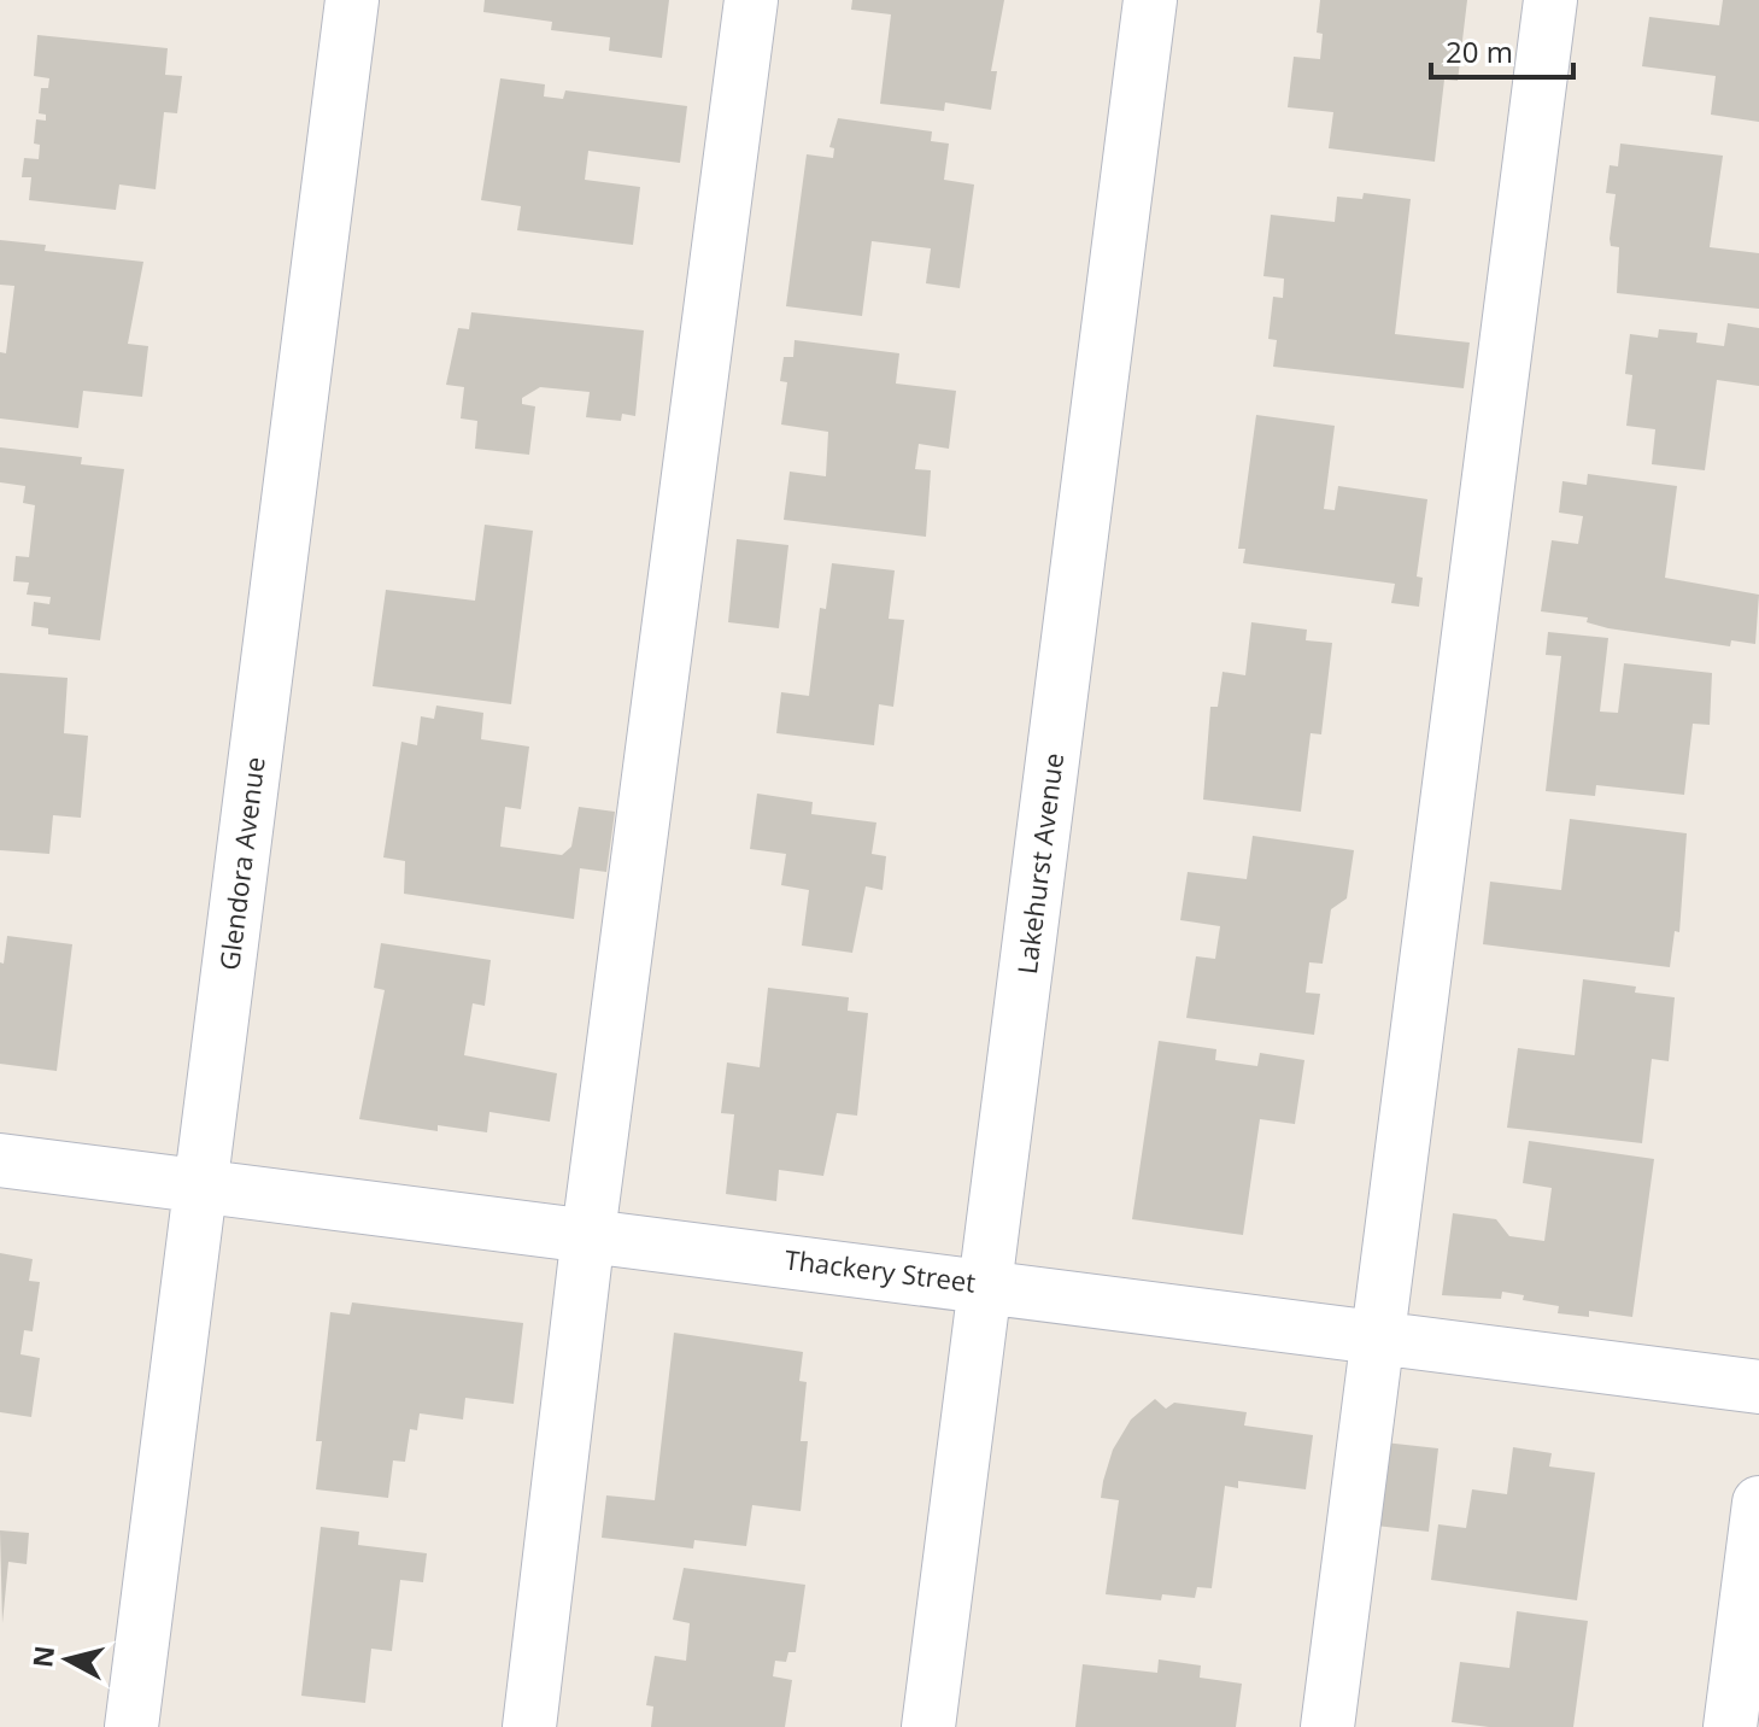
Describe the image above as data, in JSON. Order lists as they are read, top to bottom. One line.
{"streets":{"street":["Glendora Avenue","Lakehurst Avenue","Thackery Street"]},"crossings":[["Glendora Avenue","Thackery Street"],["Lakehurst Avenue","Thackery Street"]],"scale_bar":"20 m","north":"left"}
